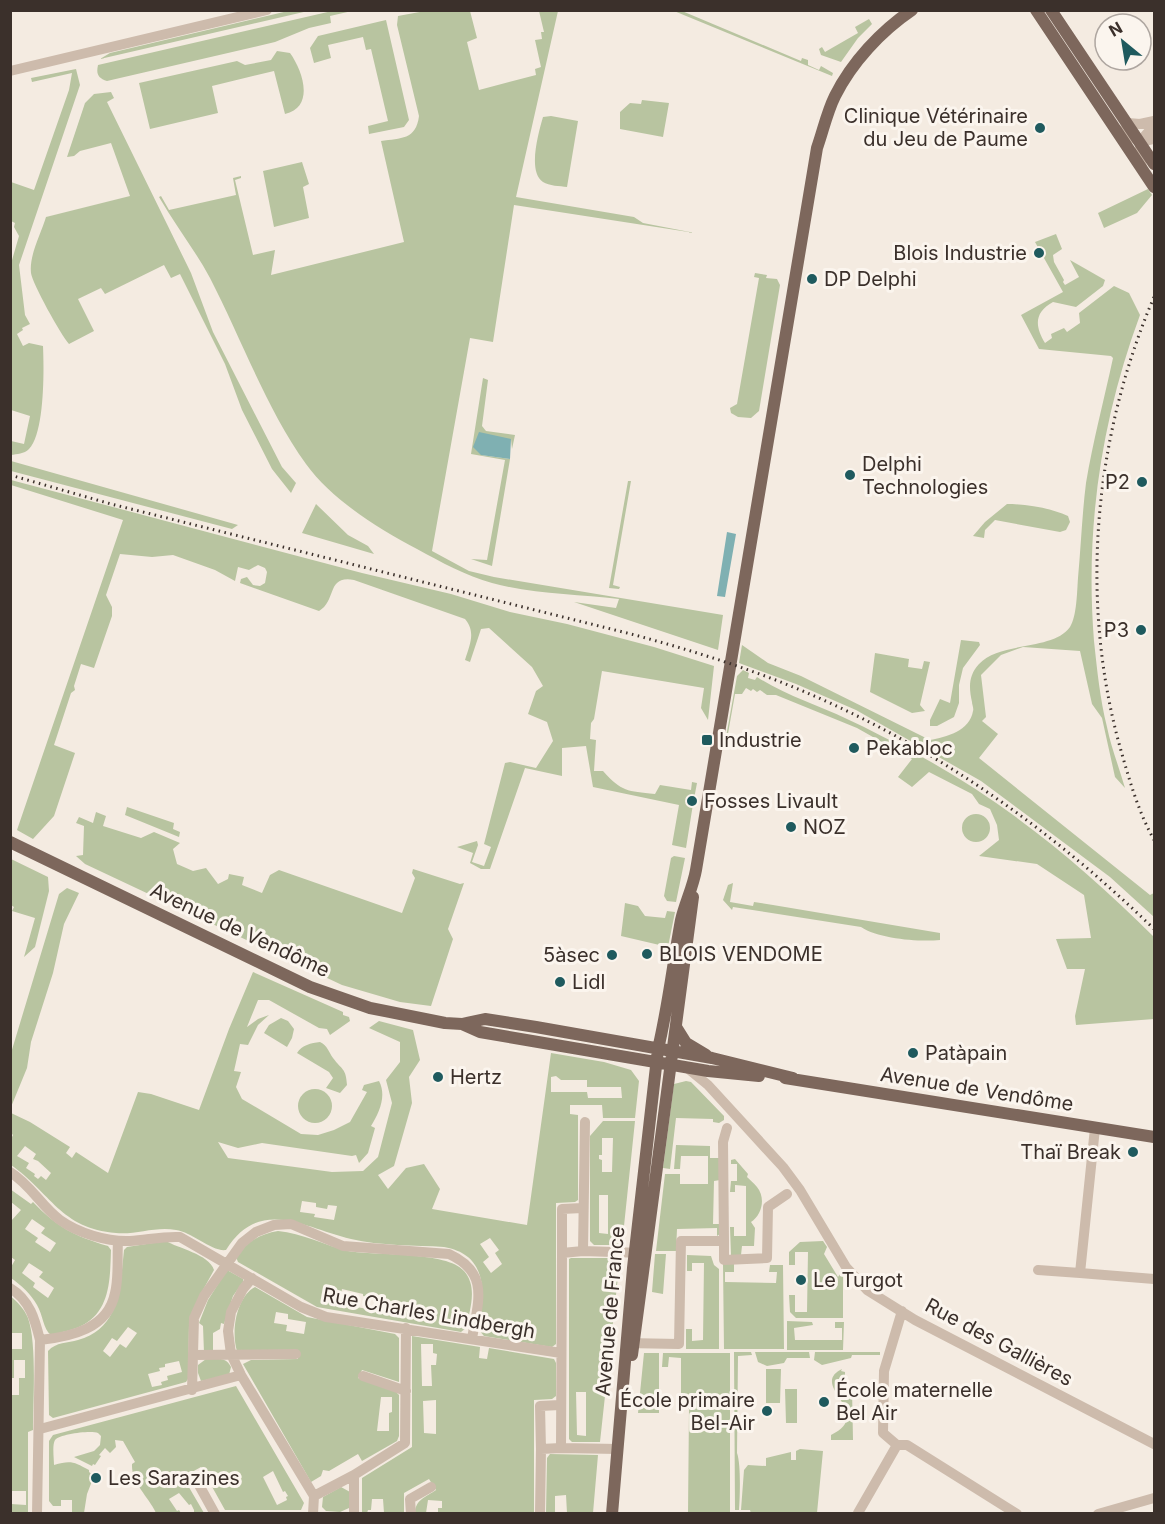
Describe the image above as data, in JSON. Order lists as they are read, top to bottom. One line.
{"streets":{"main road":["Avenue de Vendôme","Avenue de France"],"street":["Rue Charles Lindbergh","Rue des Gallières"]},"crossings":[["Avenue de Vendôme","Avenue de France"],["Avenue de Vendôme","Rue des Gallières"]],"places":{"other":["Clinique Vétérinaire du Jeu de Paume","Blois Industrie","DP Delphi","Delphi Technologies","P2","P3","Pekabloc","Fosses Livault","NOZ","BLOIS VENDOME","5àsec","Lidl","Patàpain","Hertz","Thaï Break","Le Turgot","École maternelle Bel Air","École primaire Bel-Air","Les Sarazines"],"transit":["Industrie"]},"north":"top left"}
